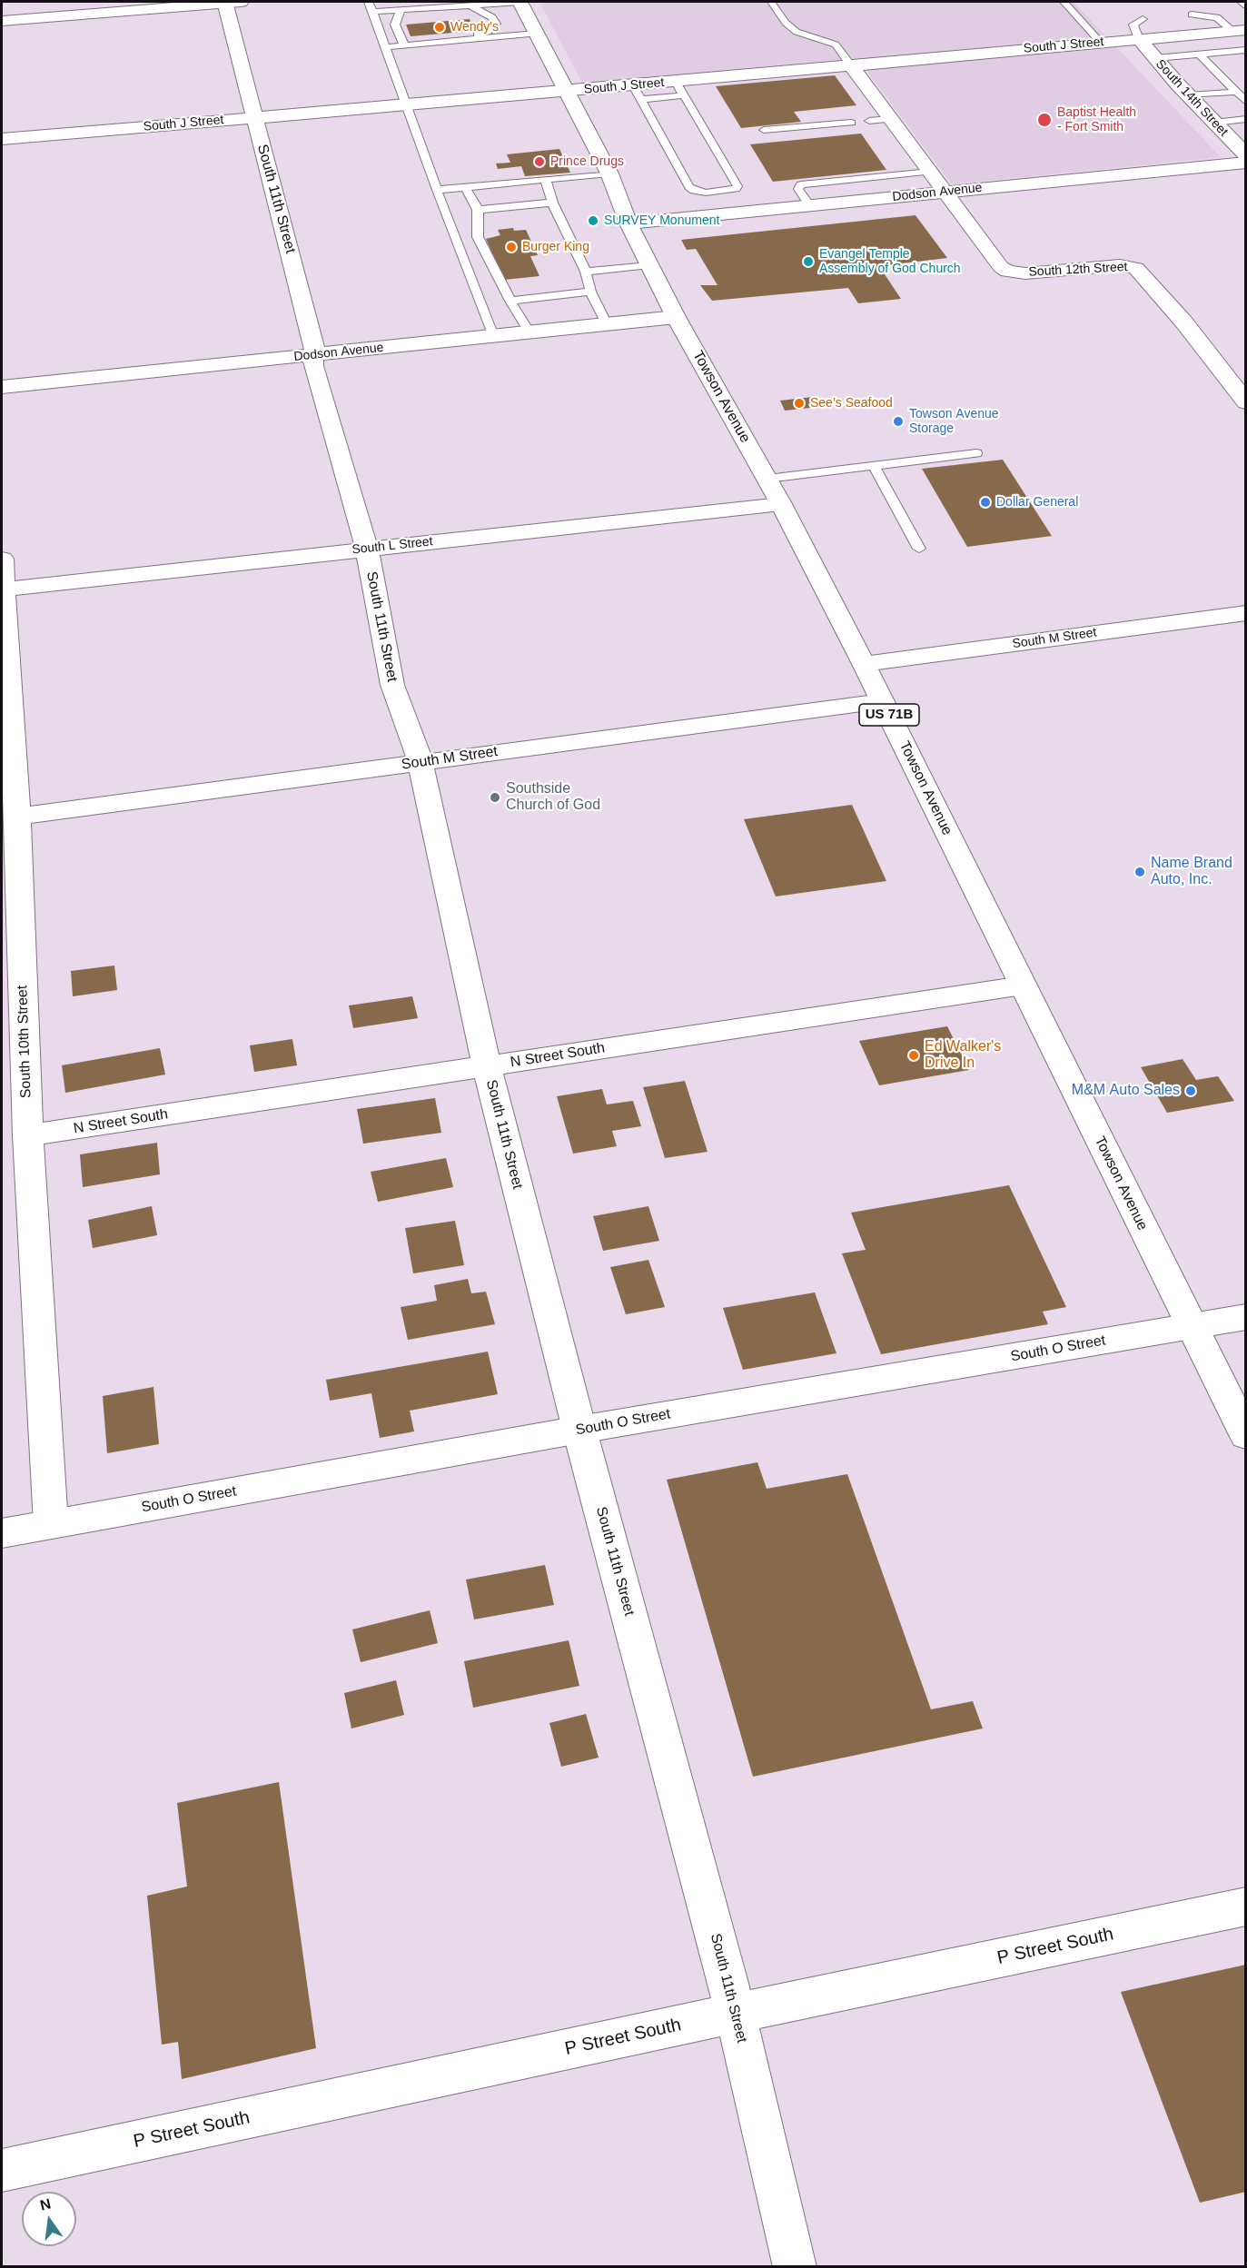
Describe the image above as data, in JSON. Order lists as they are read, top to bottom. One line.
{"streets":{"street":["South J Street","South 14th Street","Dodson Avenue","South 11th Street","South 12th Street","Towson Avenue","South L Street","South M Street","US 71B","South 10th Street","N Street South","South O Street","P Street South"]},"crossings":[["South J Street","South 14th Street"],["South J Street","South 11th Street"],["South J Street","South 12th Street"],["South J Street","Towson Avenue"],["Dodson Avenue","South 11th Street"],["Dodson Avenue","South 12th Street"],["Dodson Avenue","Towson Avenue"],["South 11th Street","South L Street"],["South 11th Street","South M Street"],["South 11th Street","N Street South"],["South 11th Street","South O Street"],["South 11th Street","P Street South"],["Towson Avenue","South L Street"],["Towson Avenue","South M Street"],["Towson Avenue","N Street South"],["Towson Avenue","South O Street"],["South L Street","South 10th Street"],["South M Street","South 10th Street"],["South 10th Street","N Street South"],["South 10th Street","South O Street"]],"places":["Wendy's","Baptist Health - Fort Smith","Prince Drugs","SURVEY Monument","Burger King","Evangel Temple Assembly of God Church","See’s Seafood","Towson Avenue Storage","Dollar General","Southside Church of God","Name Brand Auto, Inc.","Ed Walker's Drive In","M&M Auto Sales"],"north":"top"}
